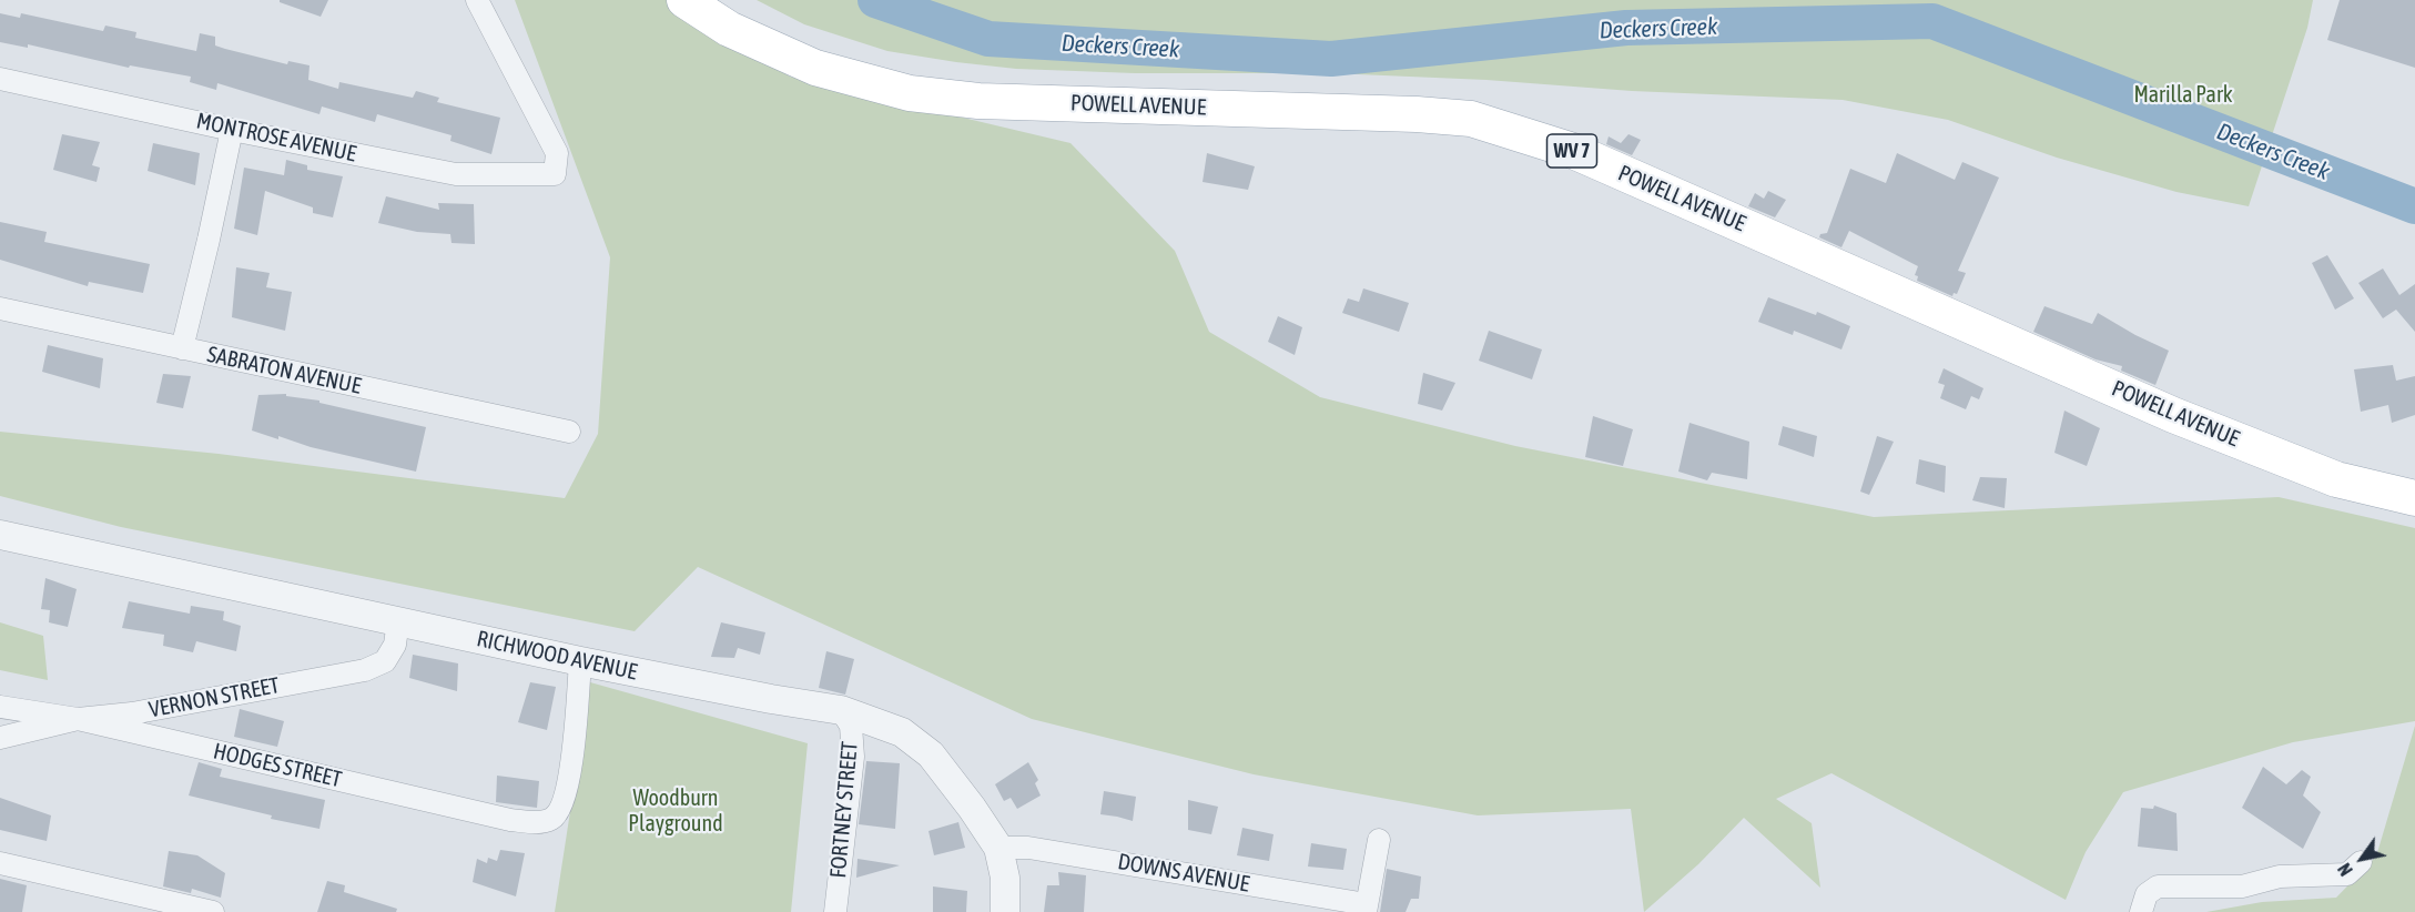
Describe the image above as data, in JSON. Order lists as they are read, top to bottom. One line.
{"streets":{"main road":["POWELL AVENUE","WV 7"],"street":["MONTROSE AVENUE","SABRATON AVENUE","RICHWOOD AVENUE","VERNON STREET","HODGES STREET","FORTNEY STREET","DOWNS AVENUE"]},"crossings":[["RICHWOOD AVENUE","VERNON STREET"],["RICHWOOD AVENUE","HODGES STREET"],["RICHWOOD AVENUE","FORTNEY STREET"],["RICHWOOD AVENUE","DOWNS AVENUE"],["VERNON STREET","HODGES STREET"]],"water":["Deckers Creek"],"parks":["Marilla Park","Woodburn Playground"],"north":"bottom left"}
